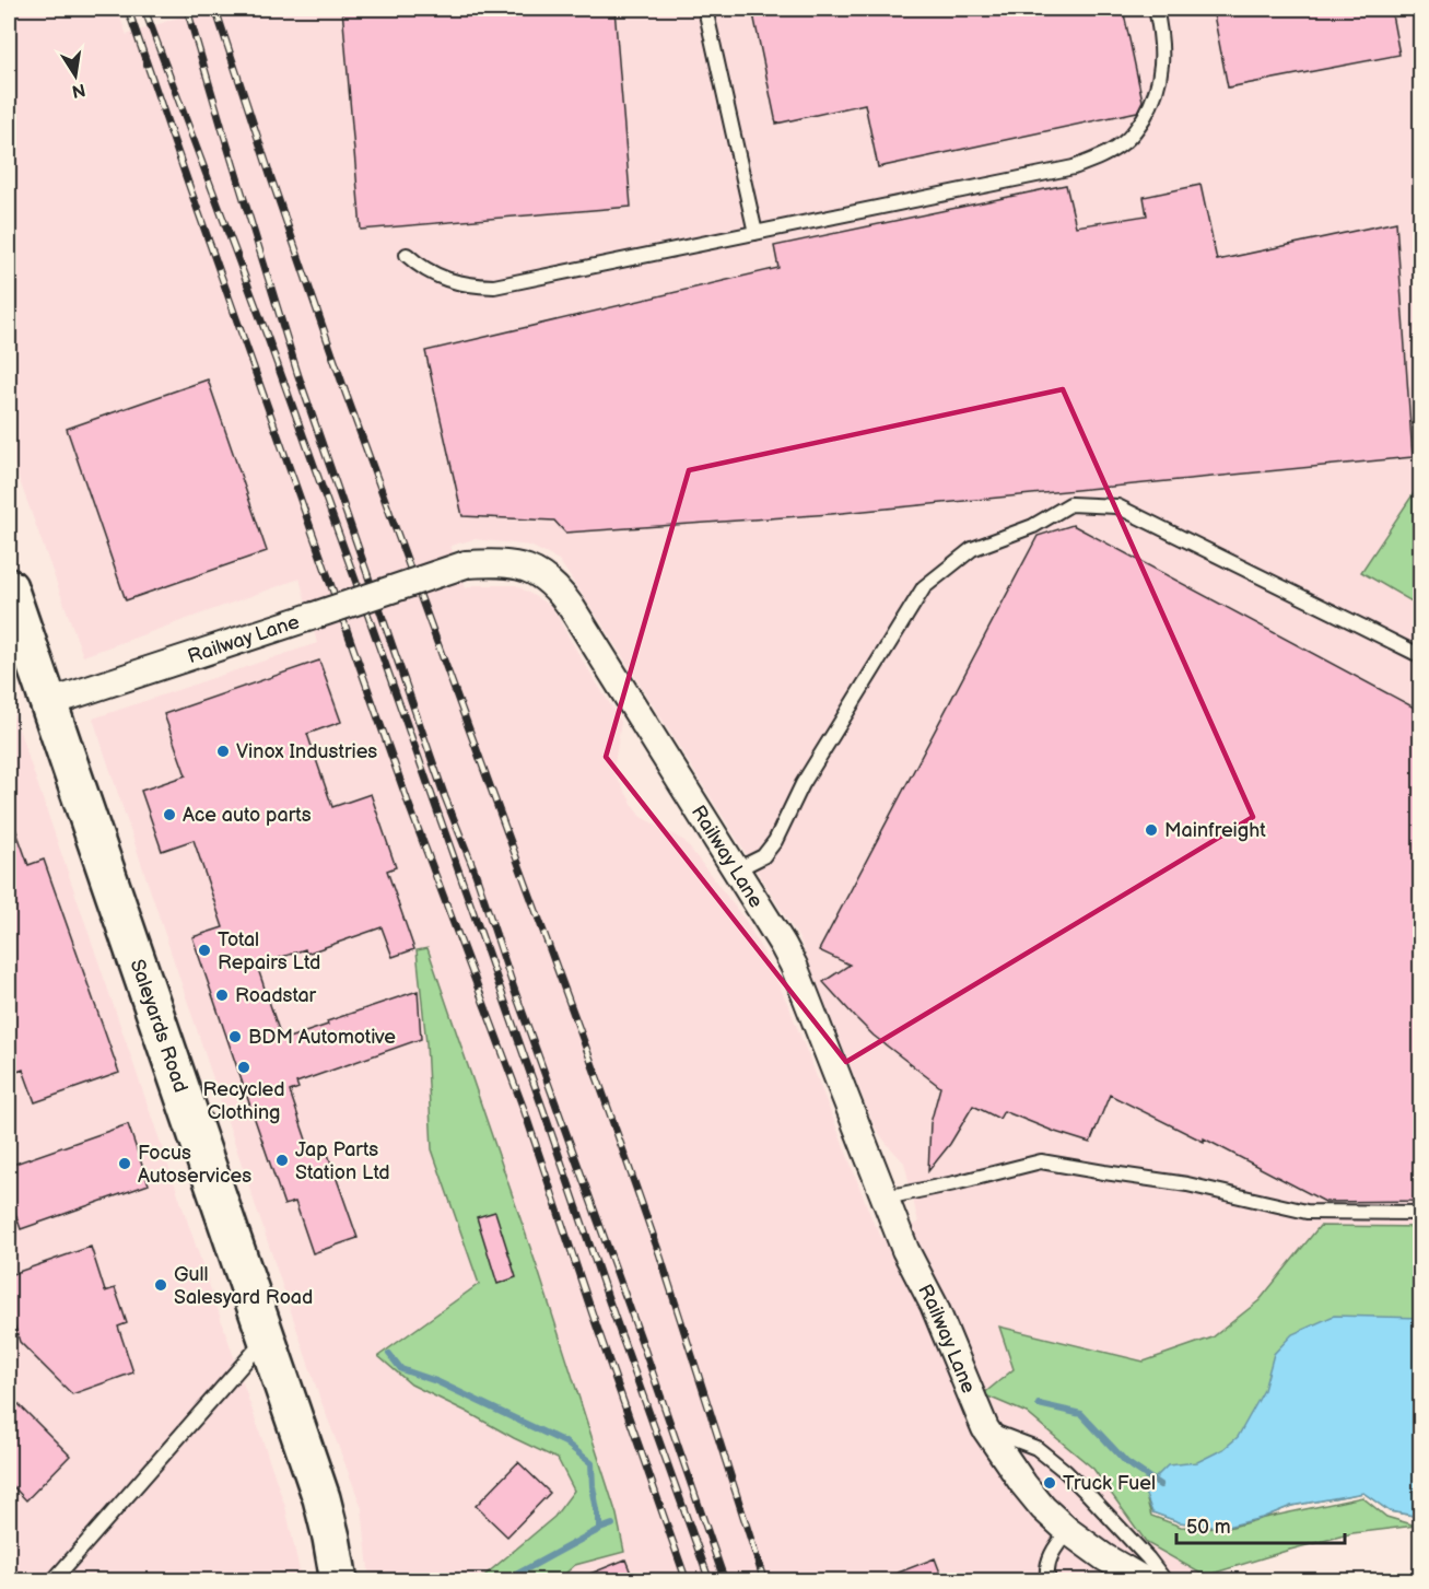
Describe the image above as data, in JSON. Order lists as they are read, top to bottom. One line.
{"streets":{"main road":["Saleyards Road"],"street":["Railway Lane"]},"crossings":[["Railway Lane","Saleyards Road"]],"places":["Vinox Industries","Ace auto parts","Mainfreight","Total Repairs Ltd","Roadstar","BDM Automotive","Recycled Clothing","Jap Parts Station Ltd","Focus Autoservices","Gull Salesyard Road","Truck Fuel"],"scale_bar":"50 m","north":"bottom"}
